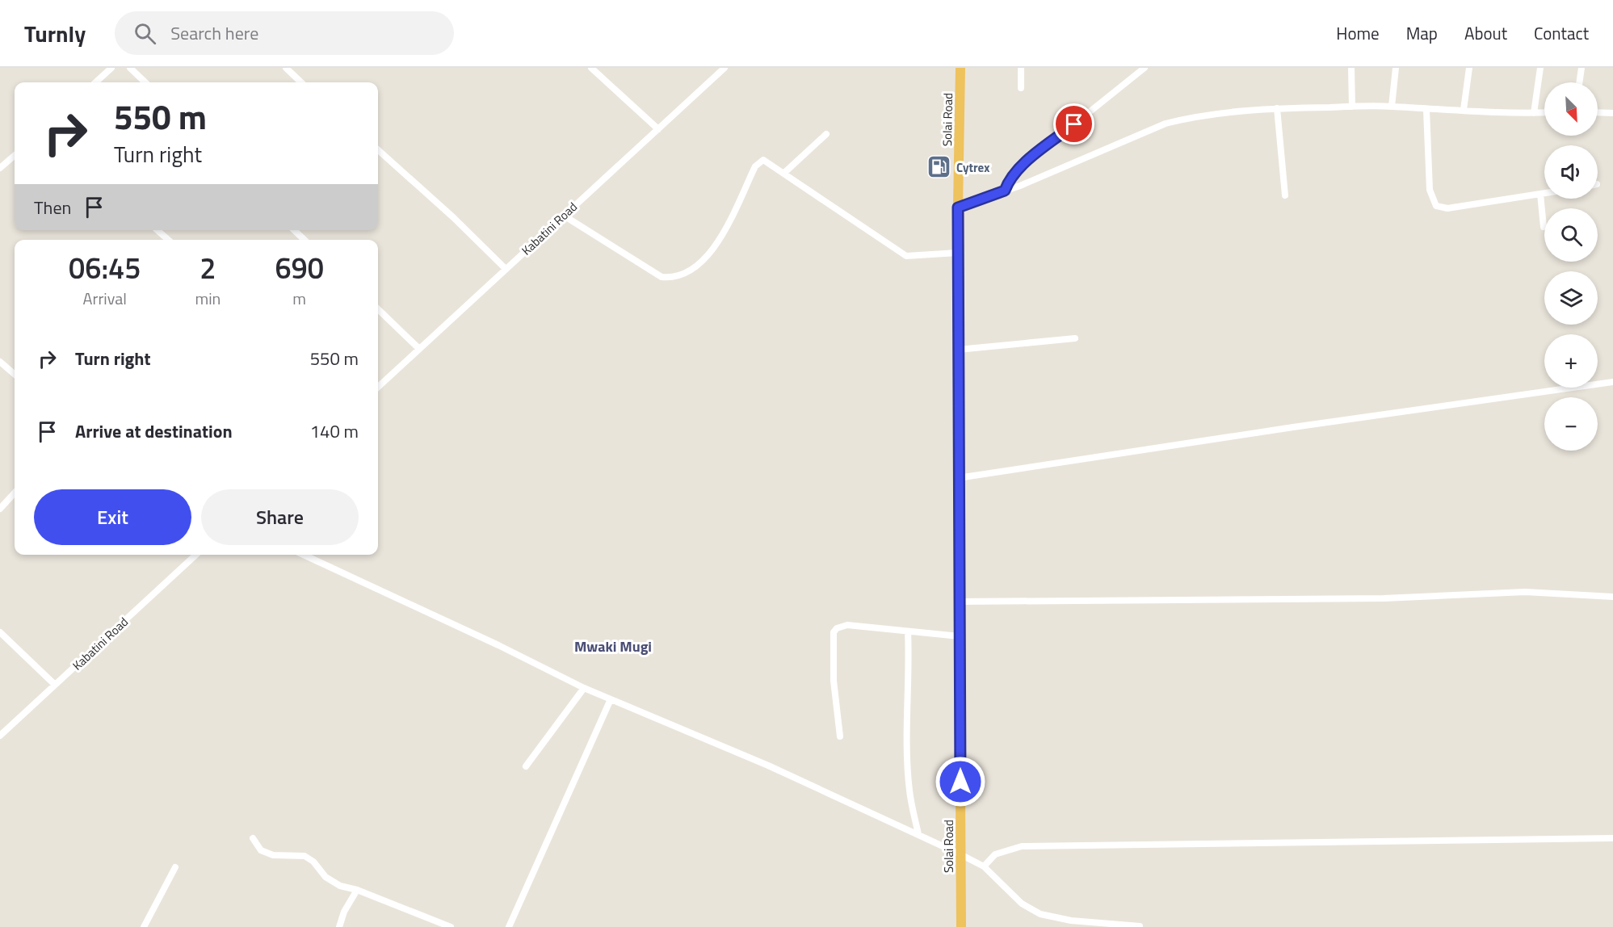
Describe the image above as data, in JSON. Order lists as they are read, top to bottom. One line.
{"streets":{"highway":["Solai Road"],"street":["Kabatini Road"]},"districts":["Mwaki Mugi"],"places":{"fuel station":["Cytrex"]},"north":"bottom right","page":{"header":"Turnly","search":"Search here","nav":["Home","Map","About","Contact"],"map_buttons":["+","−"],"turn":["550 m","Turn right"],"then":"Then","eta":["06:45","Arrival","2","min","690","m"],"list":[{"name":"Turn right","value":"550 m"},{"name":"Arrive at destination","value":"140 m"}],"buttons":["Exit","Share"]}}
